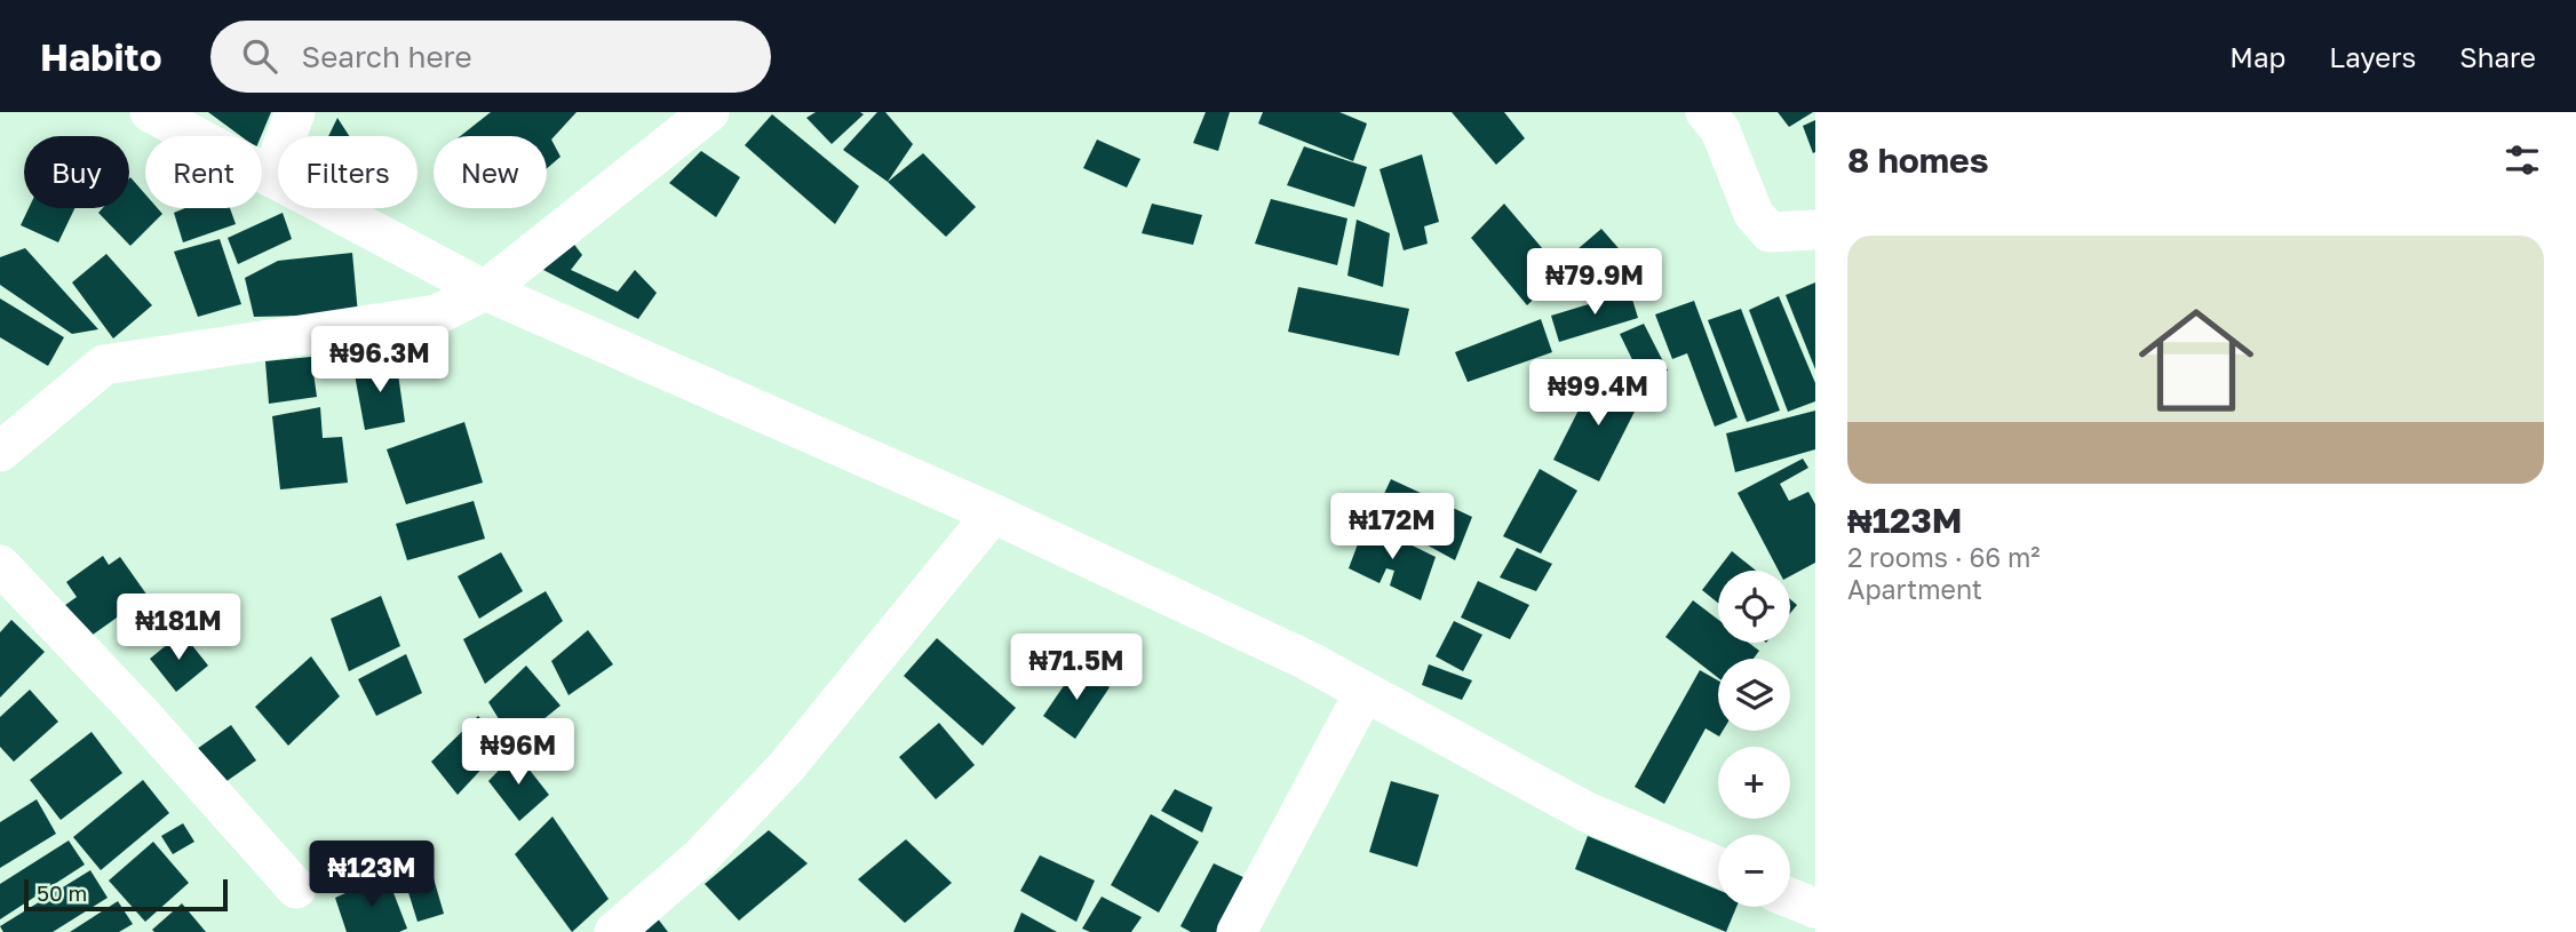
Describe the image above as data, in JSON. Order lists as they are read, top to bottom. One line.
{"scale_bar":"50 m","page":{"header":"Habito","search":"Search here","nav":["Map","Layers","Share"],"heading":"8 homes","chip":["Buy","Rent","Filters","New"],"list":[{"name":"₦123M","note":"2 rooms · 66 m² · Apartment"}],"price":["₦79.9M","₦96.3M","₦99.4M","₦172M","₦181M","₦71.5M","₦96M","₦123M"],"map_buttons":["+","−"],"scale":"50 m"}}
